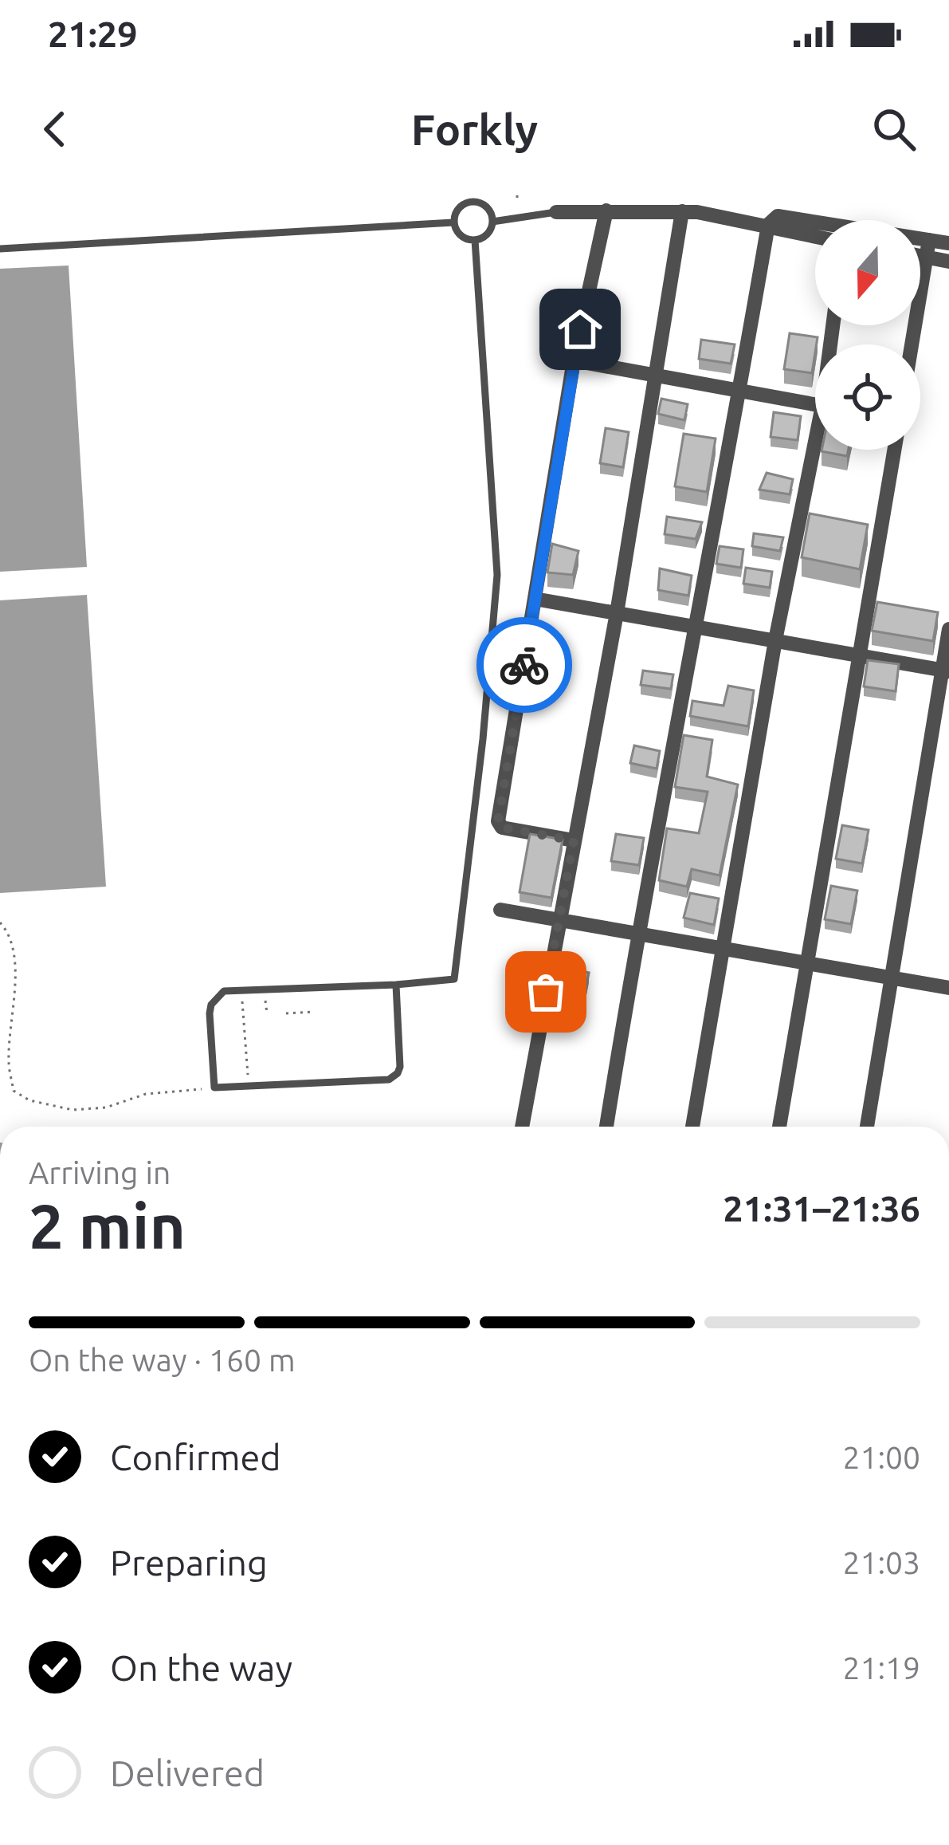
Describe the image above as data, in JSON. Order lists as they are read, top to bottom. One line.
{"north":"bottom","page":{"status":"21:29","header":"Forkly","heading":["2 min","Arriving in","21:31–21:36"],"bar":"On the way · 160 m","list":[["Confirmed","21:00"],["Preparing","21:03"],["On the way","21:19"],"Delivered"]}}
